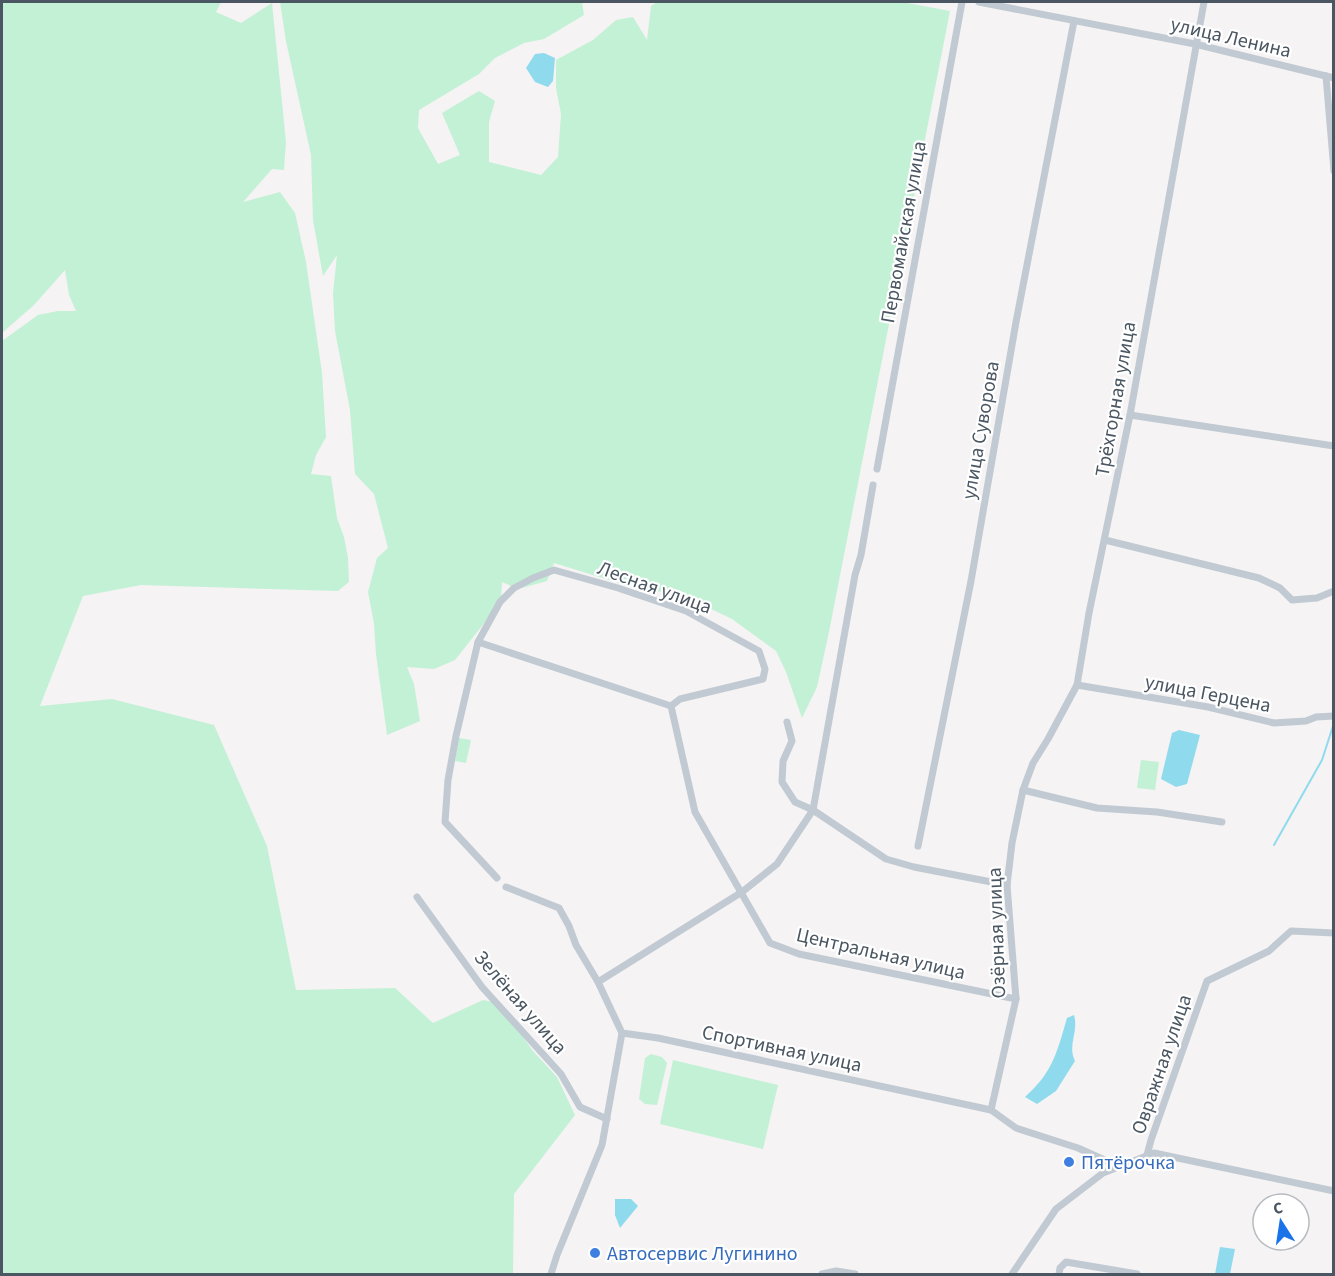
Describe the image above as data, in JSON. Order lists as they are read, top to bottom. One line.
{"streets":{"street":["улица Ленина","Первомайская улица","Трёхгорная улица","улица Суворова","Лесная улица","улица Герцена","Озёрная улица","Центральная улица","Зелёная улица","Спортивная улица","Овражная улица"]},"crossings":[["улица Ленина","Трёхгорная улица"],["улица Ленина","улица Суворова"],["Трёхгорная улица","улица Герцена"],["Трёхгорная улица","Озёрная улица"],["Лесная улица","Центральная улица"],["Озёрная улица","Центральная улица"],["Озёрная улица","Спортивная улица"]],"places":["Пятёрочка","Автосервис Лугинино"],"north":"top"}
